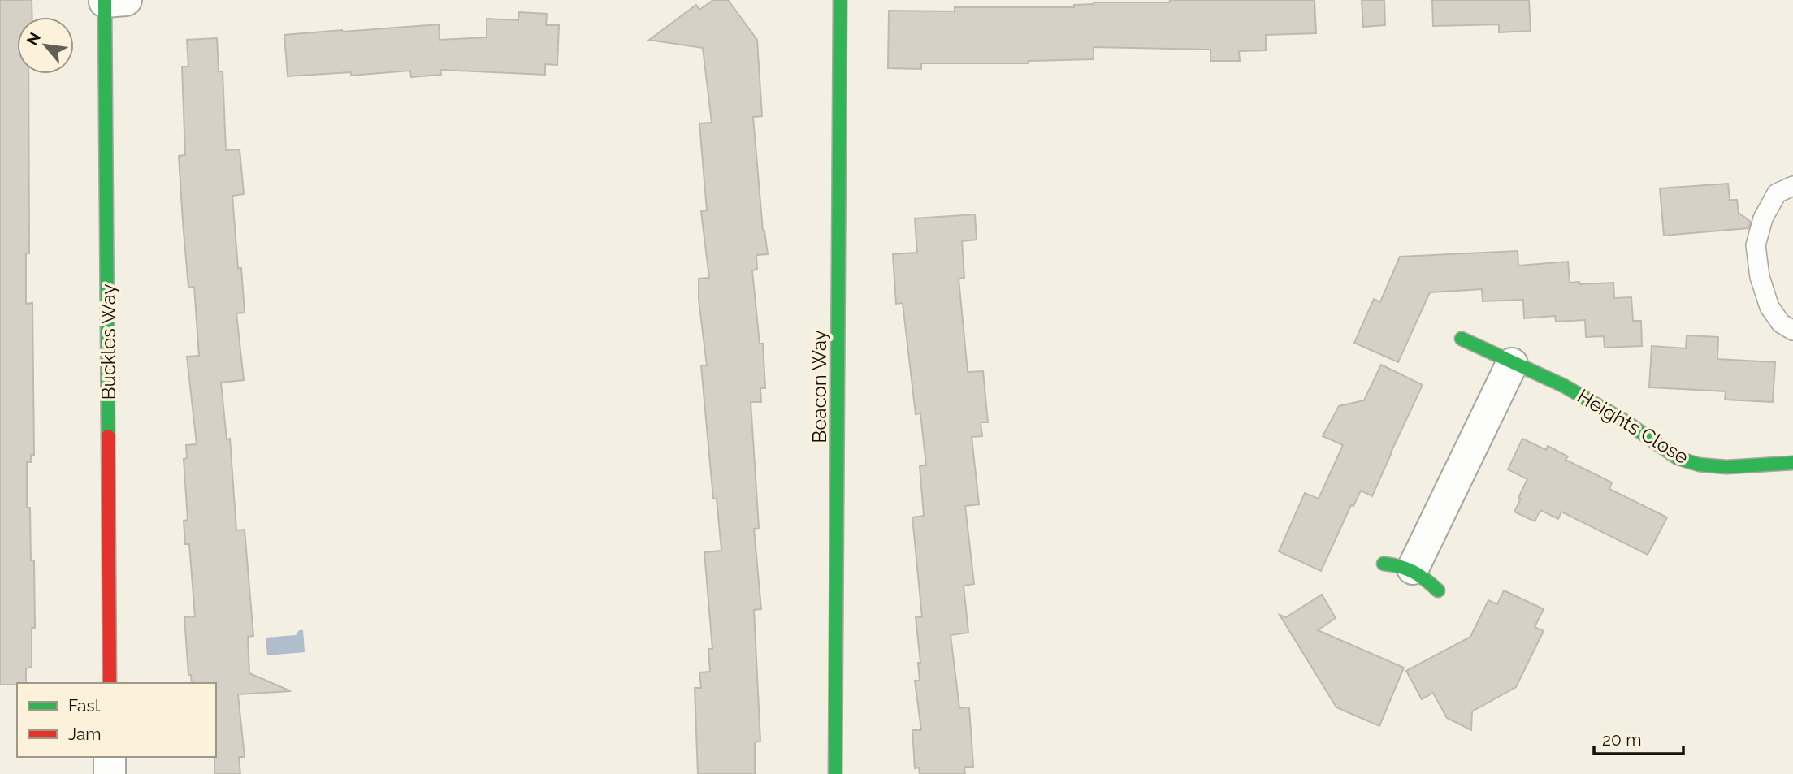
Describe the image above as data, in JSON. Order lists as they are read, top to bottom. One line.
{"streets":{"street":["Buckles Way","Beacon Way","Heights Close"]},"legend":["Fast","Jam"],"scale_bar":"20 m","north":"top left"}
